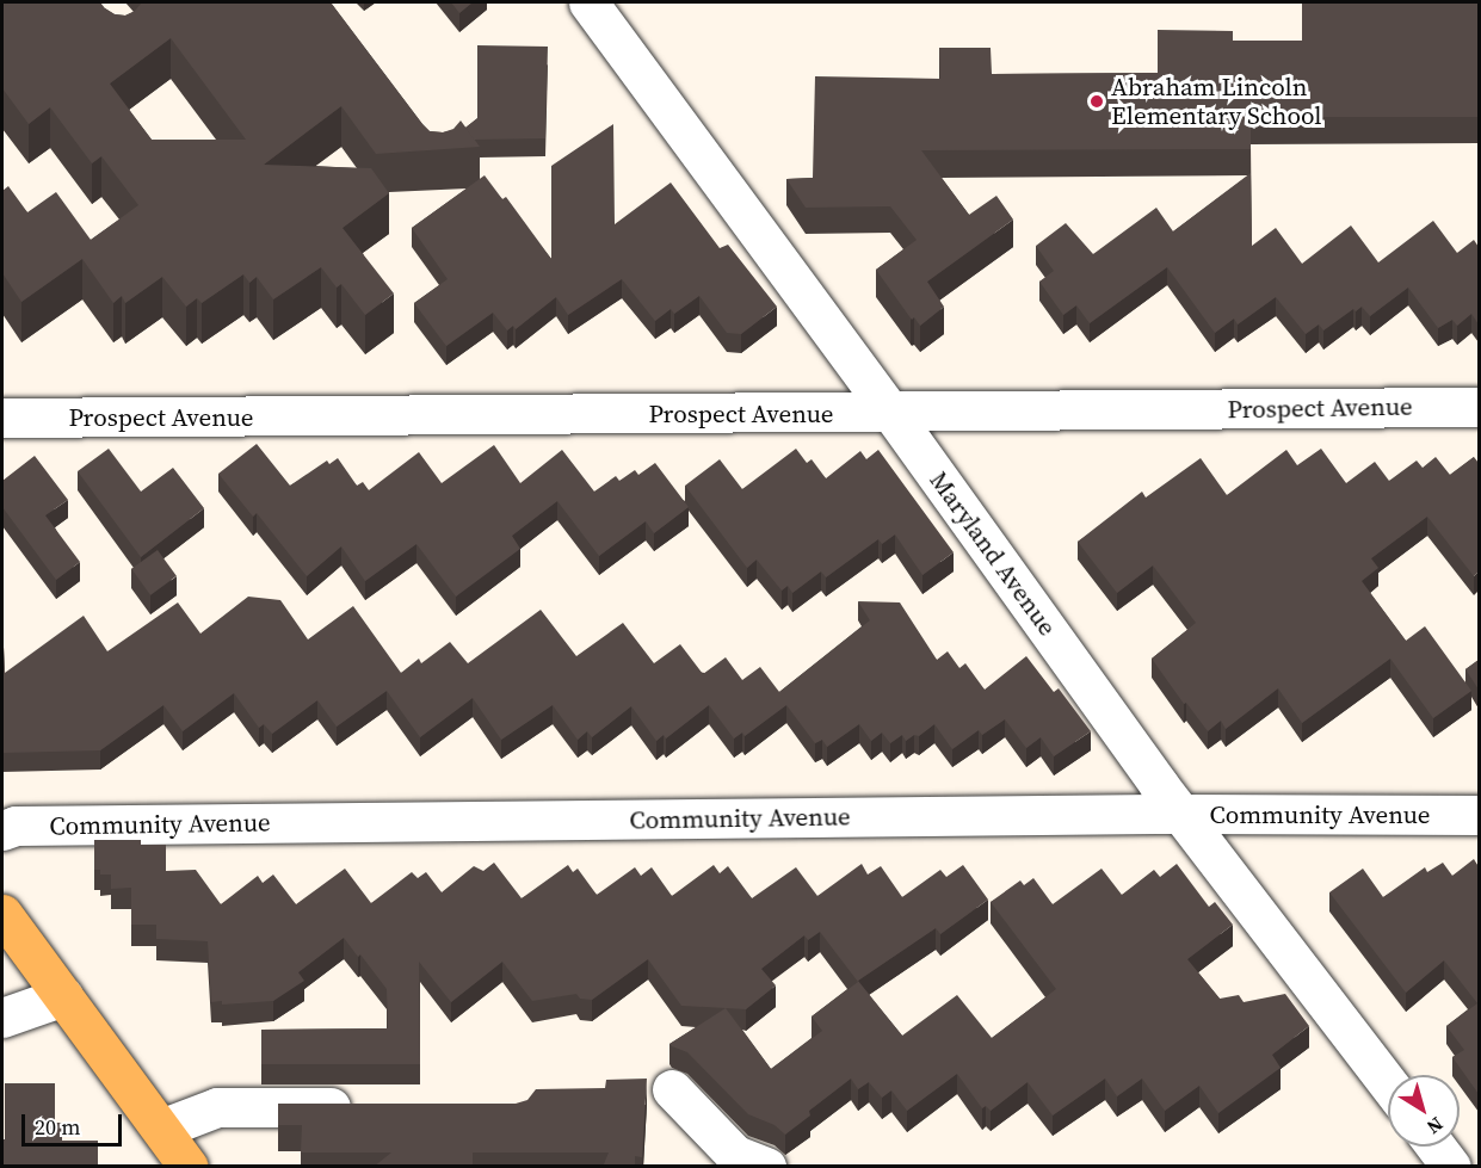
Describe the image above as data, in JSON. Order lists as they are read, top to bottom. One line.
{"streets":{"street":["Prospect Avenue","Maryland Avenue","Community Avenue"]},"crossings":[["Prospect Avenue","Maryland Avenue"],["Maryland Avenue","Community Avenue"]],"places":["Abraham Lincoln Elementary School"],"scale_bar":"20 m","north":"bottom right"}
